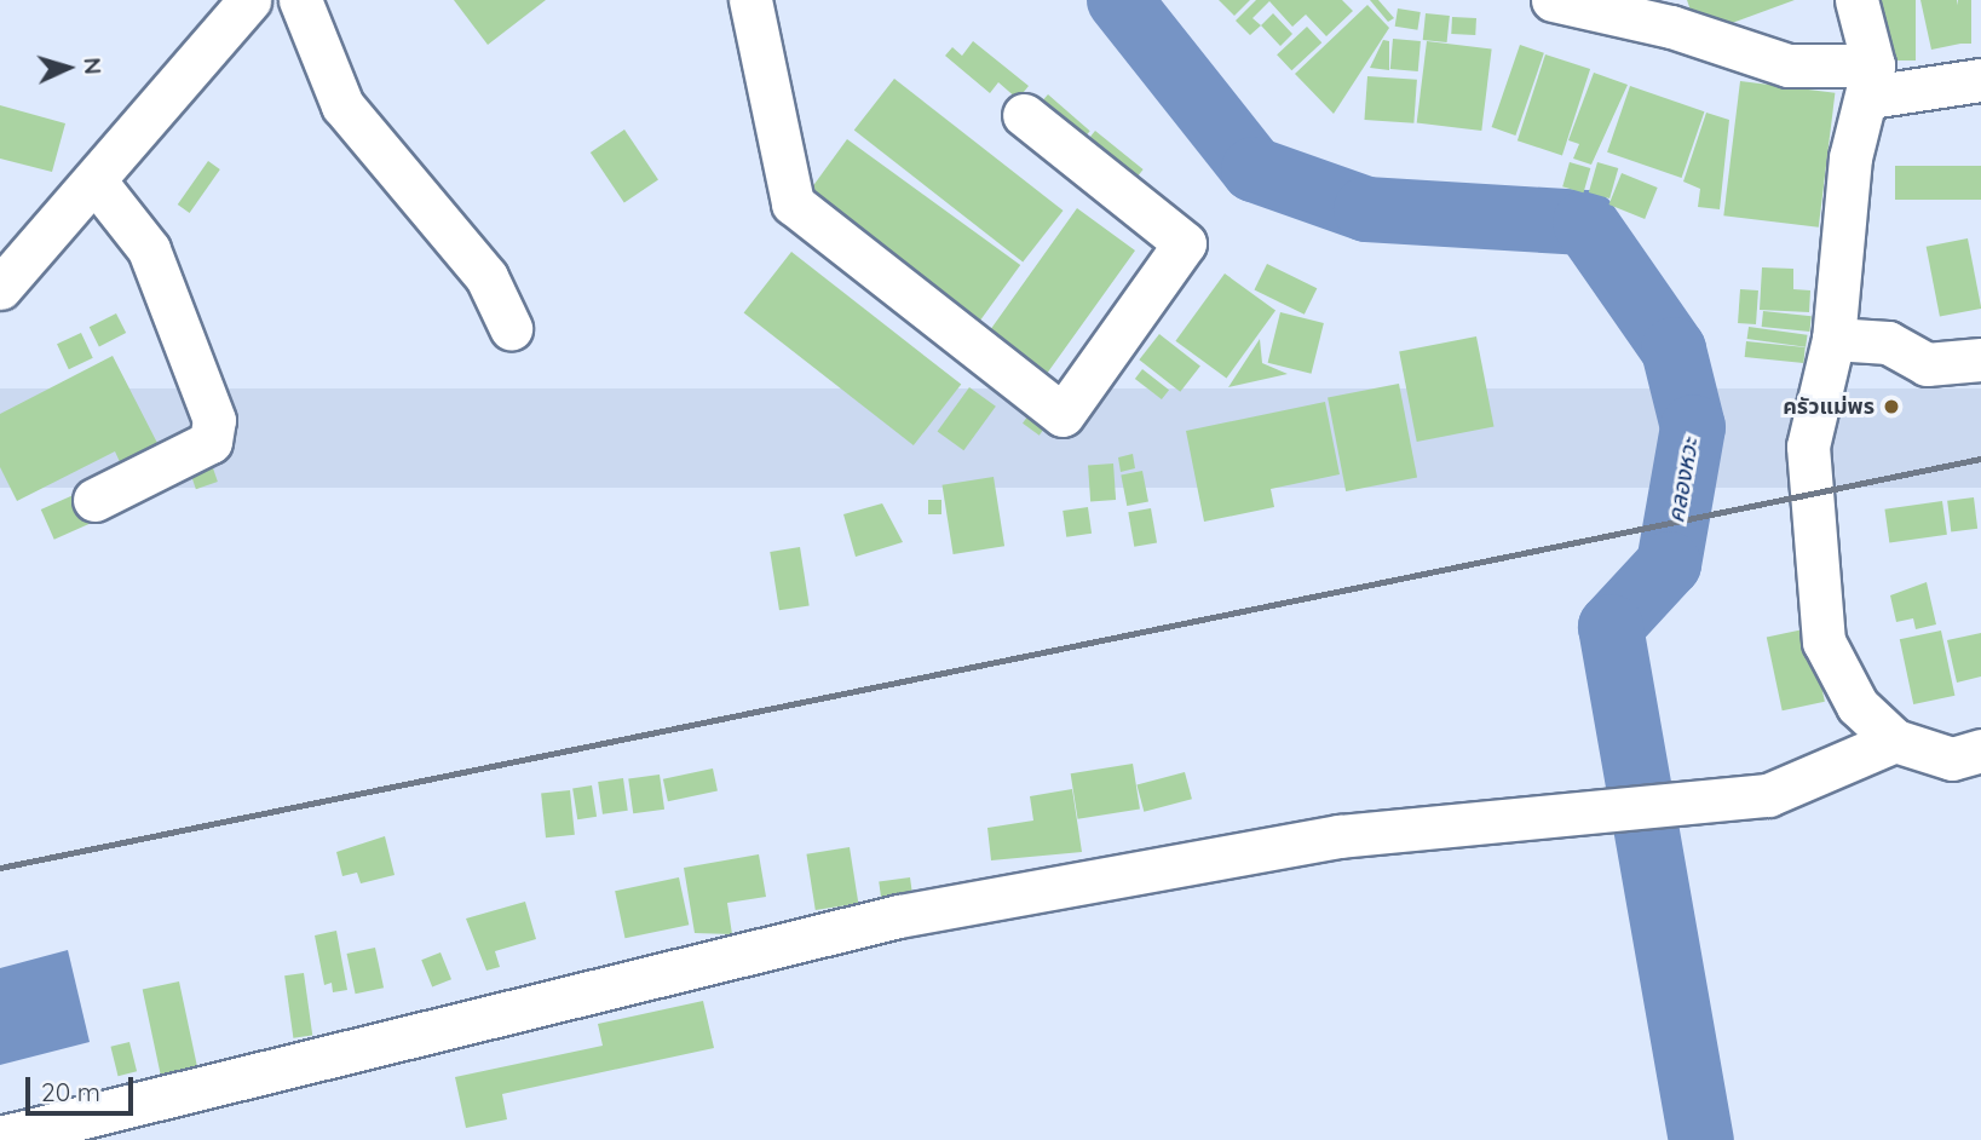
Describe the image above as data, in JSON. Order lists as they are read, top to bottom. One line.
{"water":["คลองหวะ"],"places":["ครัวแม่พร"],"scale_bar":"20 m","north":"right"}
